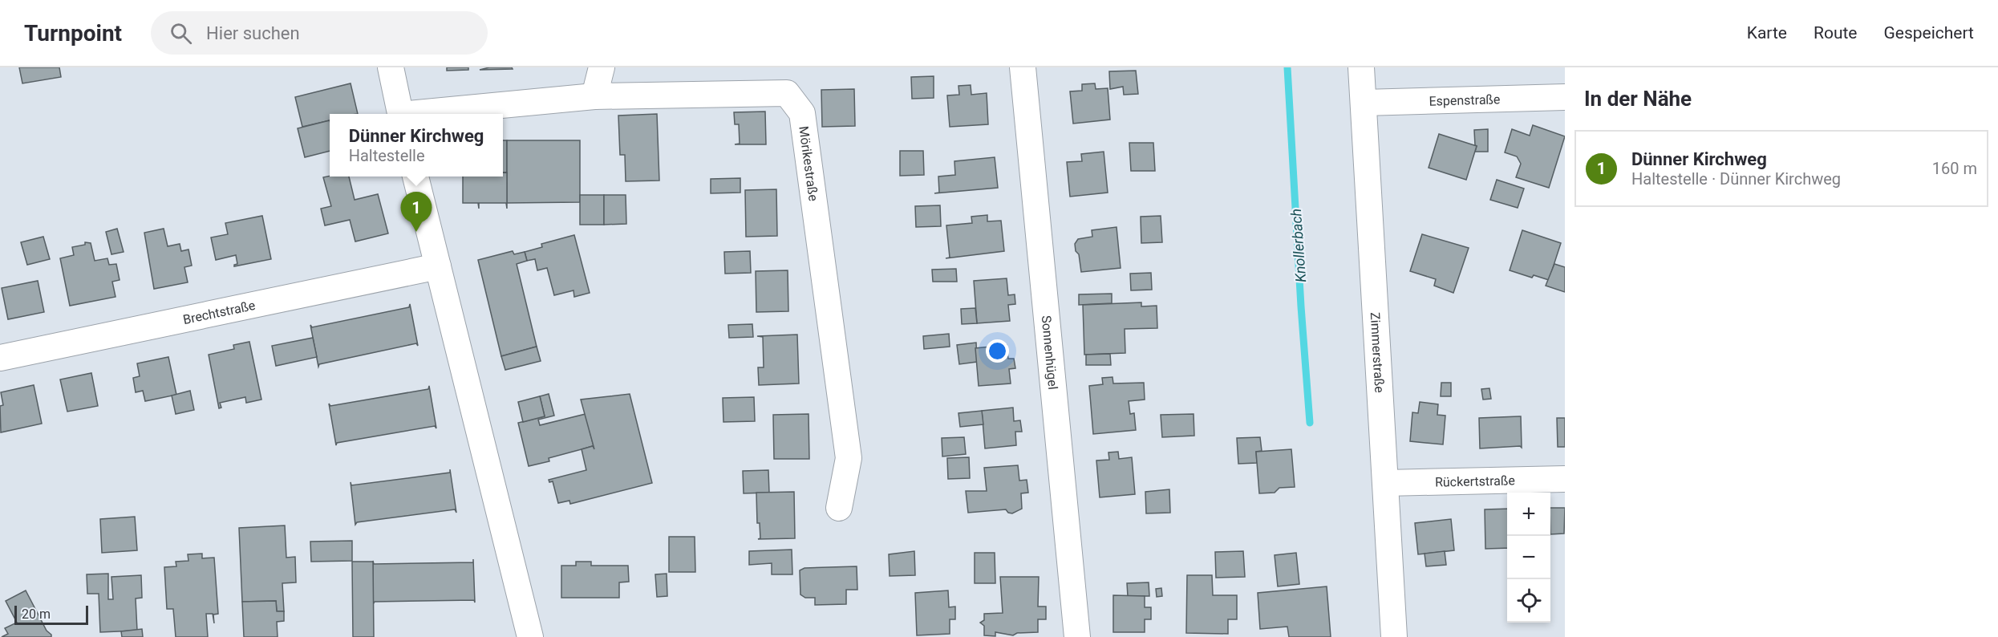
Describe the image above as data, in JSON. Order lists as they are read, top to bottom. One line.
{"streets":{"street":["Espenstraße","Mörikestraße","Brechtstraße","Sonnenhügel","Zimmerstraße","Rückertstraße"]},"crossings":[["Espenstraße","Zimmerstraße"],["Zimmerstraße","Rückertstraße"]],"water":["Knollerbach"],"scale_bar":"20 m","page":{"header":"Turnpoint","search":"Hier suchen","nav":["Karte","Route","Gespeichert"],"heading":"In der Nähe","popup":["Dünner Kirchweg","Haltestelle"],"list":[{"mark":"1","name":"Dünner Kirchweg","note":"Haltestelle · Dünner Kirchweg","value":"160 m"}],"pins":"1","map_buttons":["+","−"],"scale":"20 m"}}
